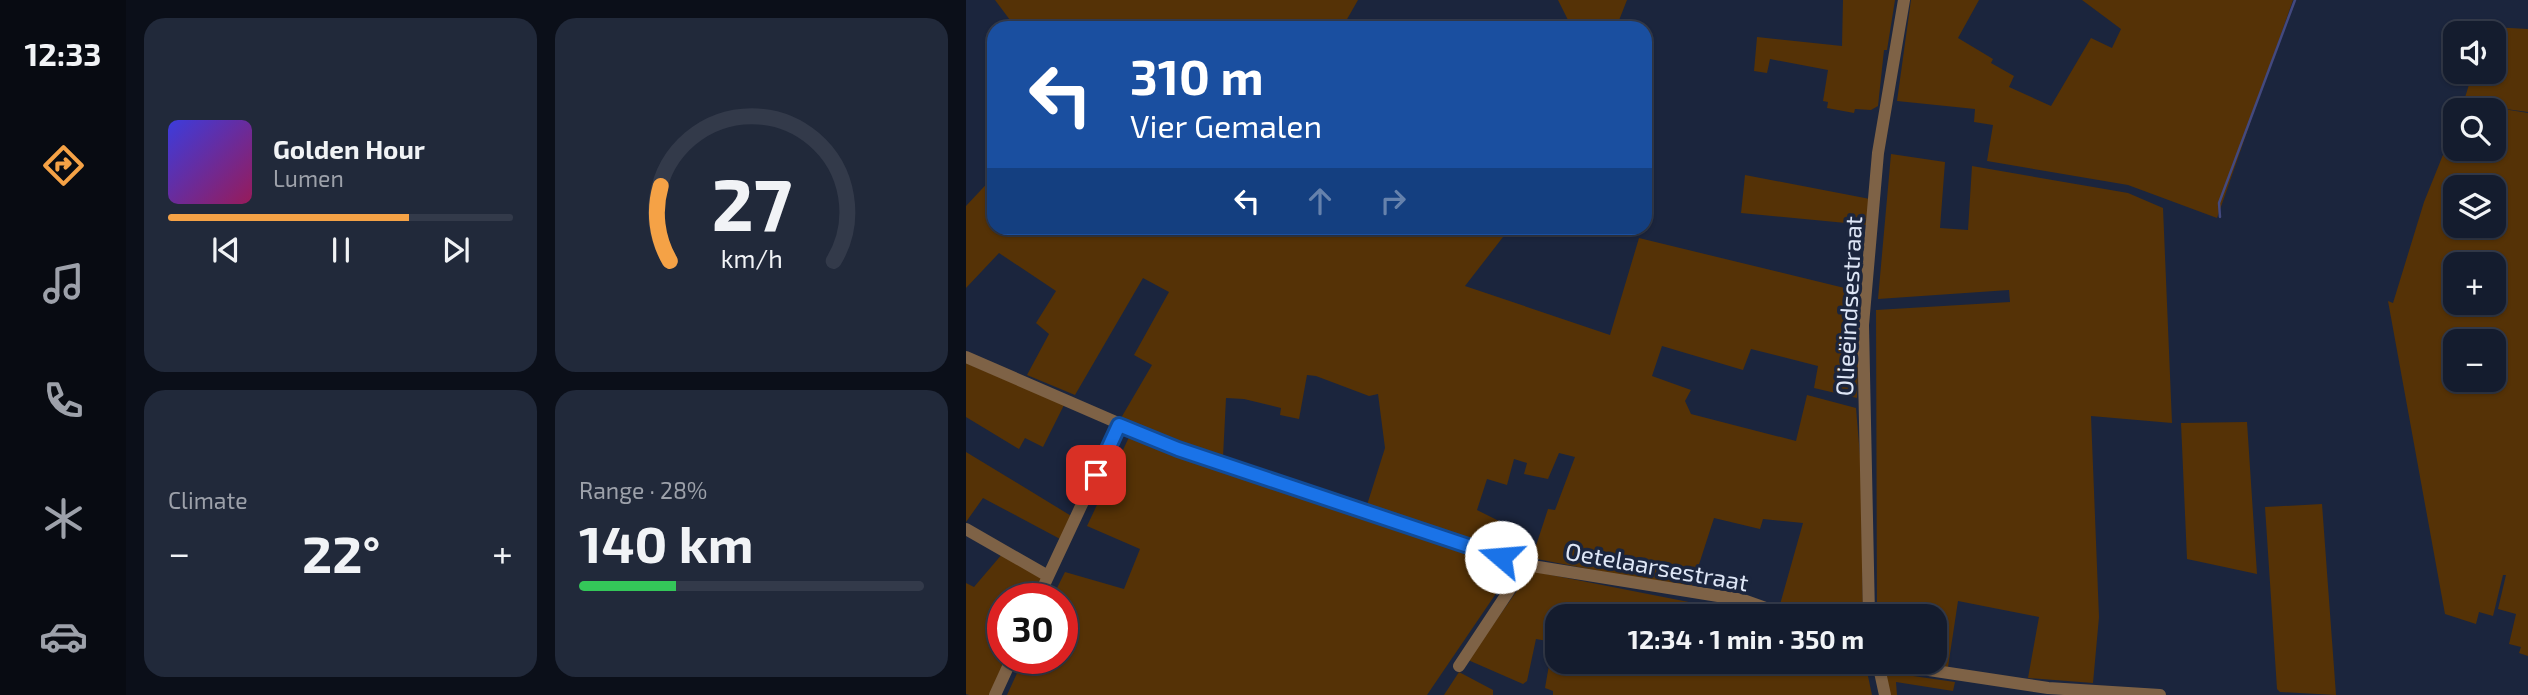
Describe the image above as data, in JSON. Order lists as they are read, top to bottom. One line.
{"streets":{"street":["Olieëindsestraat","Oetelaarsestraat"]},"page":{"tabs":"12:33","map_buttons":["+","−"],"turn":["310 m","Vier Gemalen"],"song":["Golden Hour","Lumen"],"tile":["Climate",["Range · 28%","140 km"]],"heat":["−","22°","+"],"limit":"30","trip":"12:34 · 1 min · 350 m","gauge":["27","km/h"]}}
